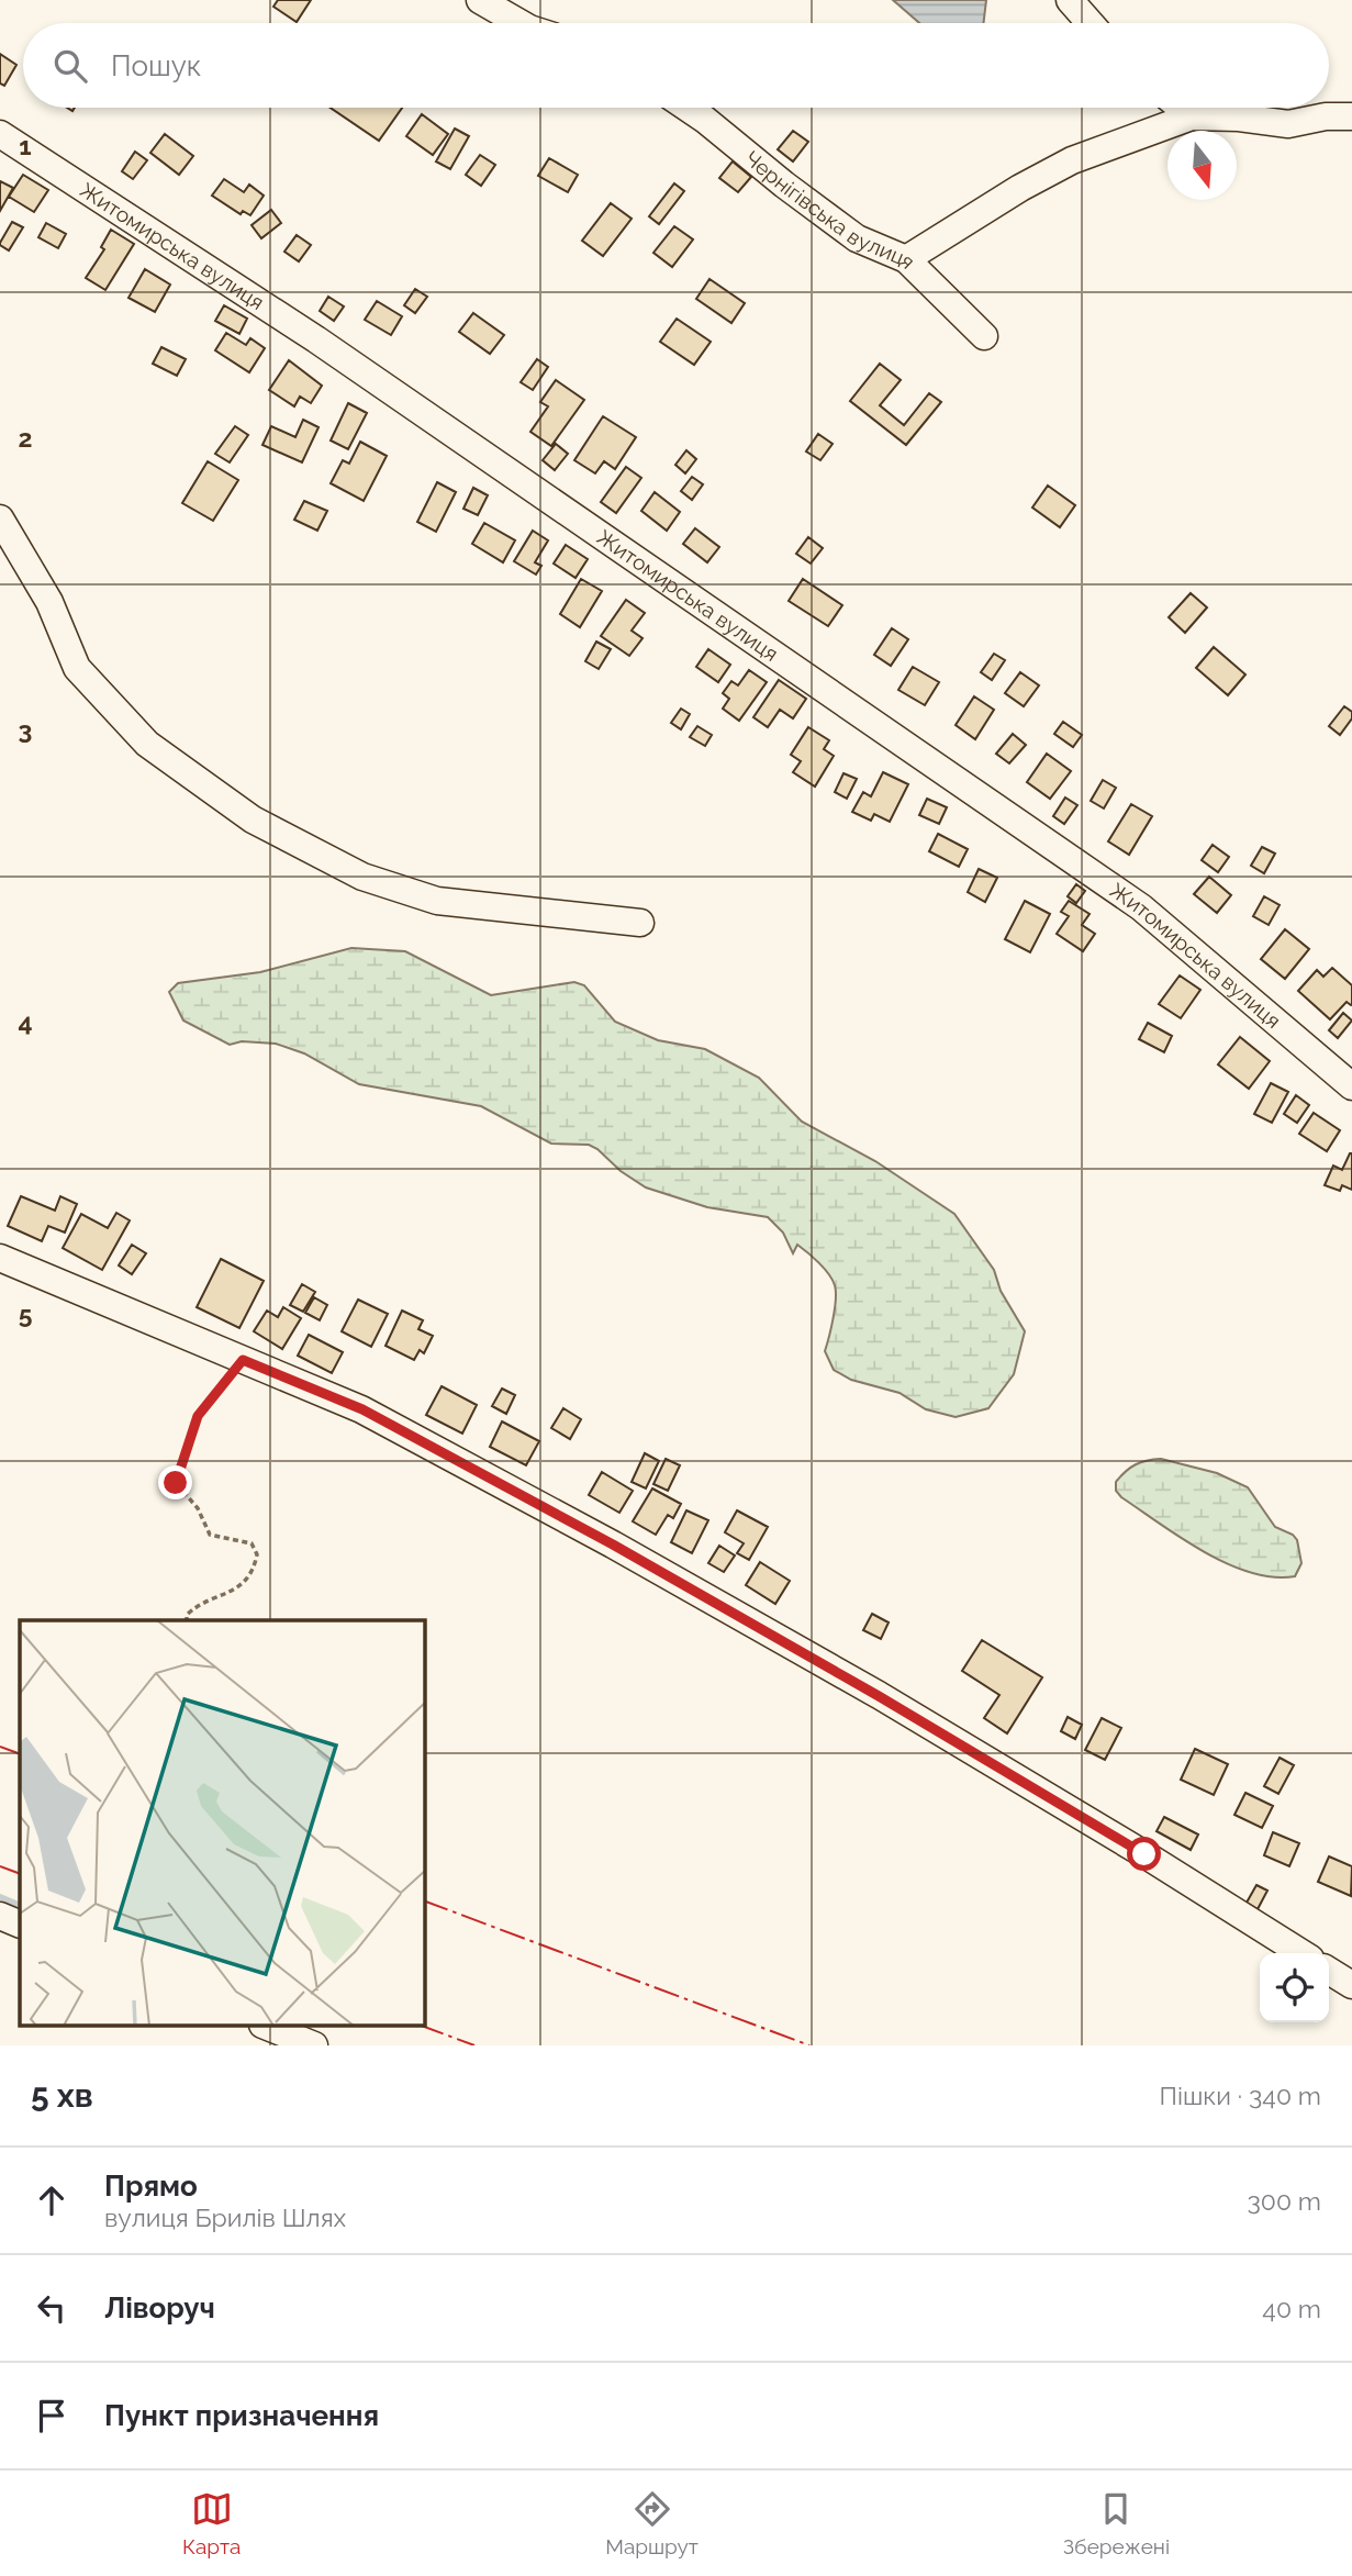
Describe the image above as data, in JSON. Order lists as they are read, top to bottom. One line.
{"streets":{"street":["Чернігівська вулиця","Житомирська вулиця"]},"north":"bottom","page":{"search":"Пошук","heading":["5 хв","Пішки · 340 m"],"list":[["Прямо","вулиця Брилів Шлях","300 m"],["Ліворуч","40 m"],"Пункт призначення"],"nav":["Карта","Маршрут","Збережені"]},"grid":{"rows":["1","2","3","4","5"]}}
